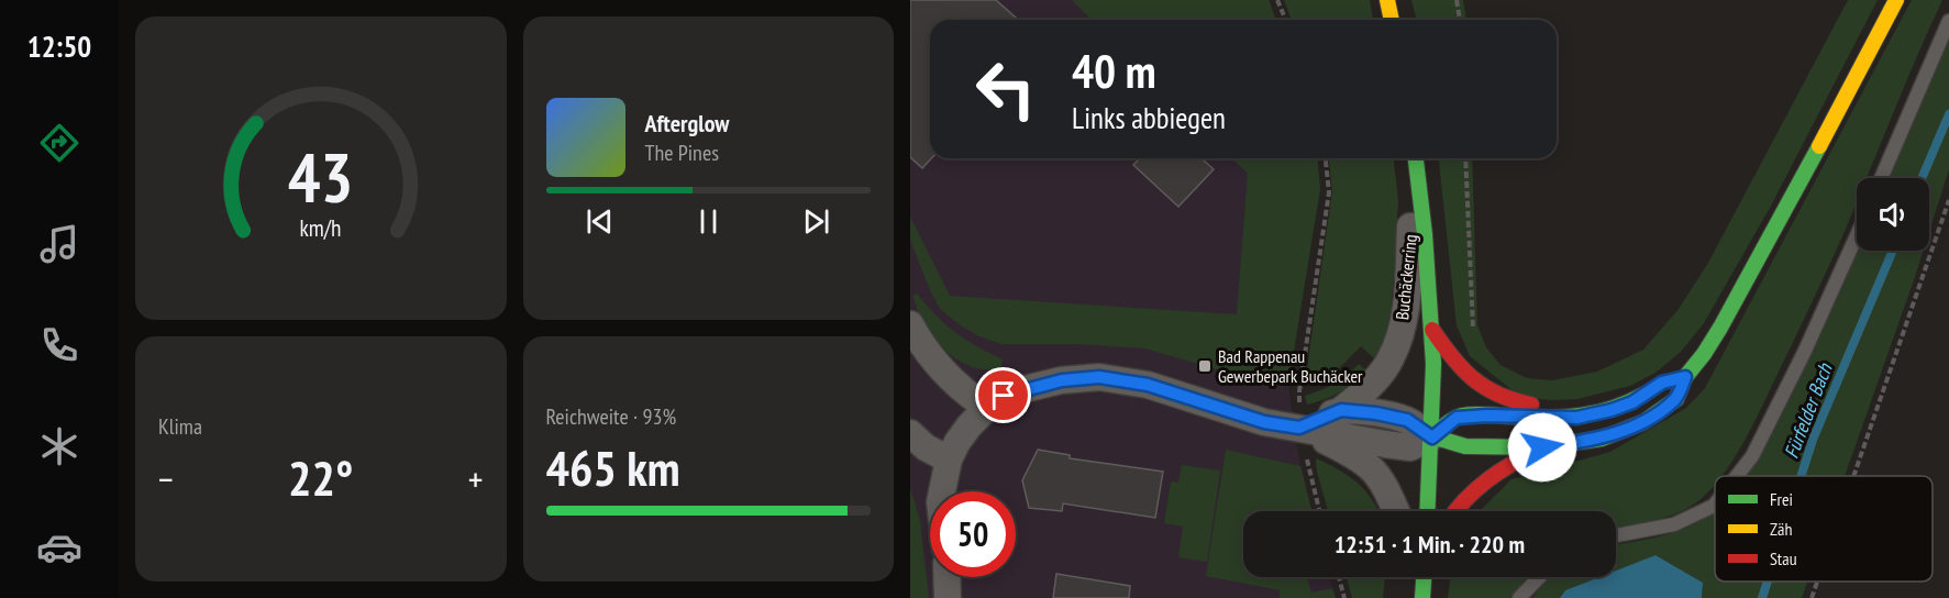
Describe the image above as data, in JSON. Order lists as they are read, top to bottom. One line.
{"streets":{"street":["Buchäckerring"]},"water":["Fürfelder Bach"],"places":{"transit":["Bad Rappenau Gewerbepark Buchäcker"]},"legend":["Frei","Zäh","Stau"],"page":{"tabs":"12:50","turn":["40 m","Links abbiegen"],"song":["Afterglow","The Pines"],"tile":["Klima",["Reichweite · 93%","465 km"]],"heat":["−","22°","+"],"limit":"50","trip":"12:51 · 1 Min. · 220 m","gauge":["43","km/h"]}}
